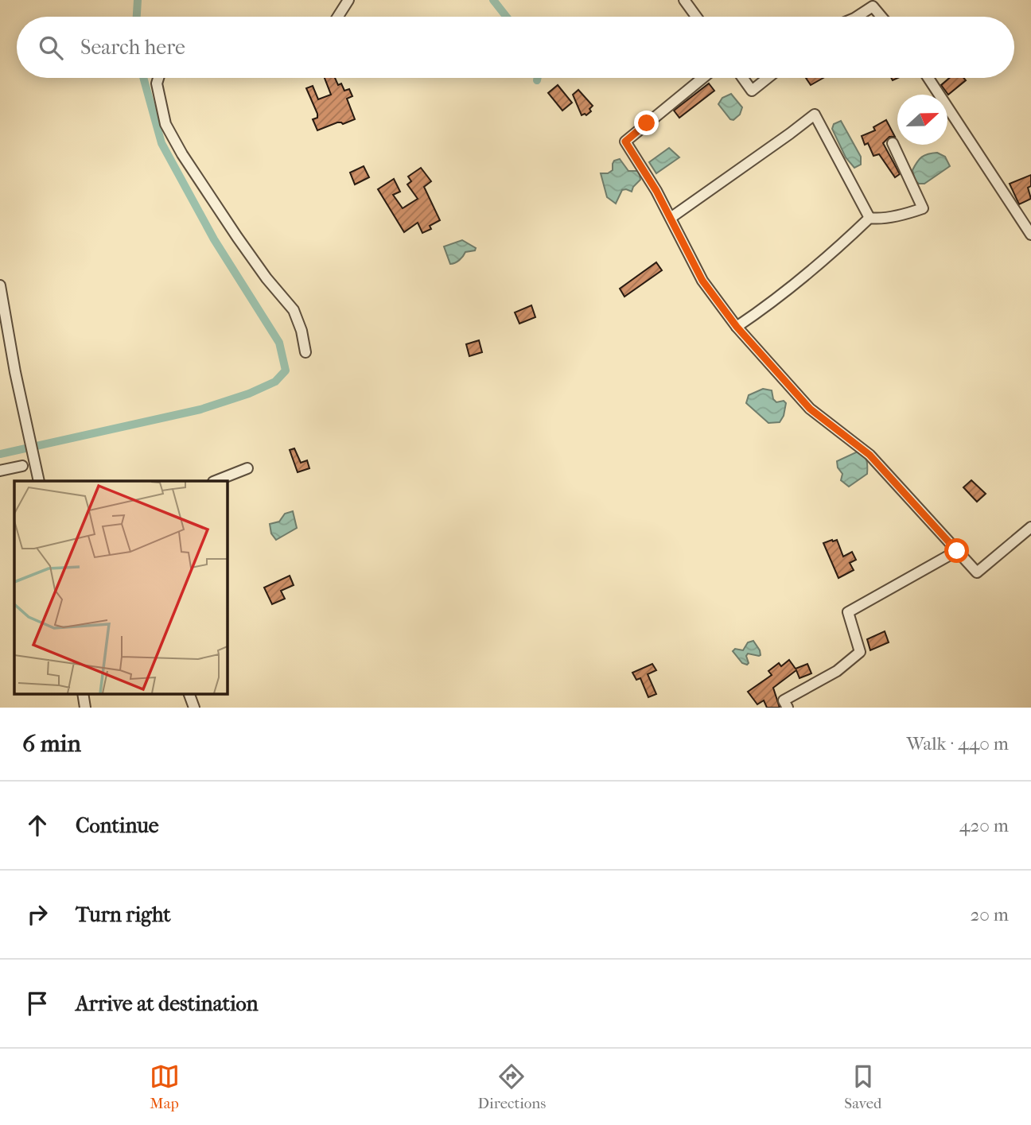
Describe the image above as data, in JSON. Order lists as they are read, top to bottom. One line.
{"north":"right","page":{"search":"Search here","heading":["6 min","Walk · 440 m"],"list":[["Continue","420 m"],["Turn right","20 m"],"Arrive at destination"],"nav":["Map","Directions","Saved"]}}
